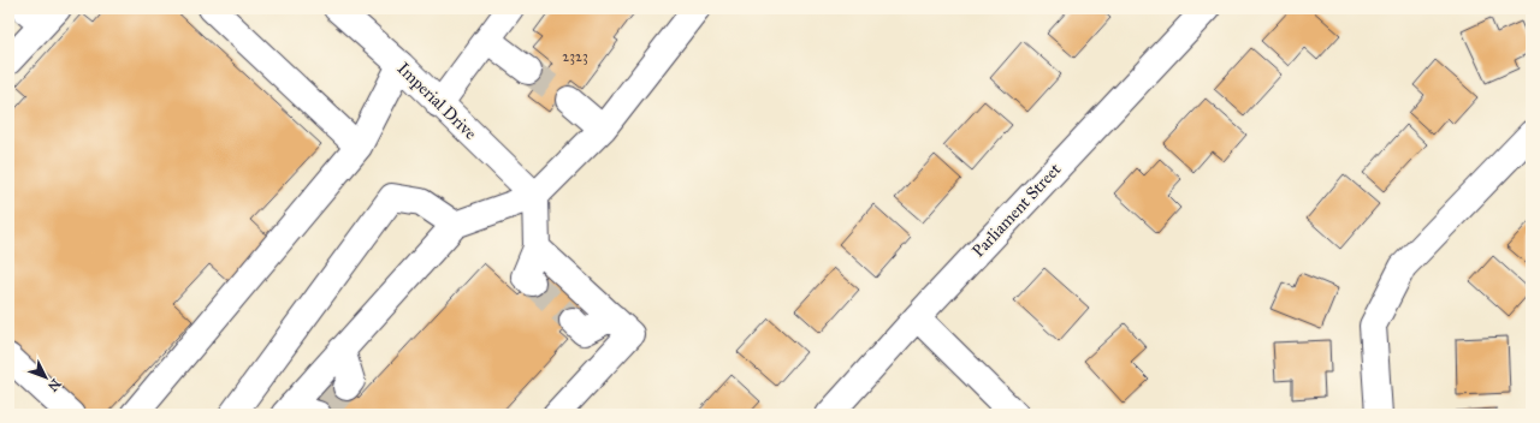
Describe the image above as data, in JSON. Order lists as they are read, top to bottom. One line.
{"streets":{"street":["Imperial Drive","Parliament Street"]},"house_numbers":["2323"],"north":"bottom right"}
